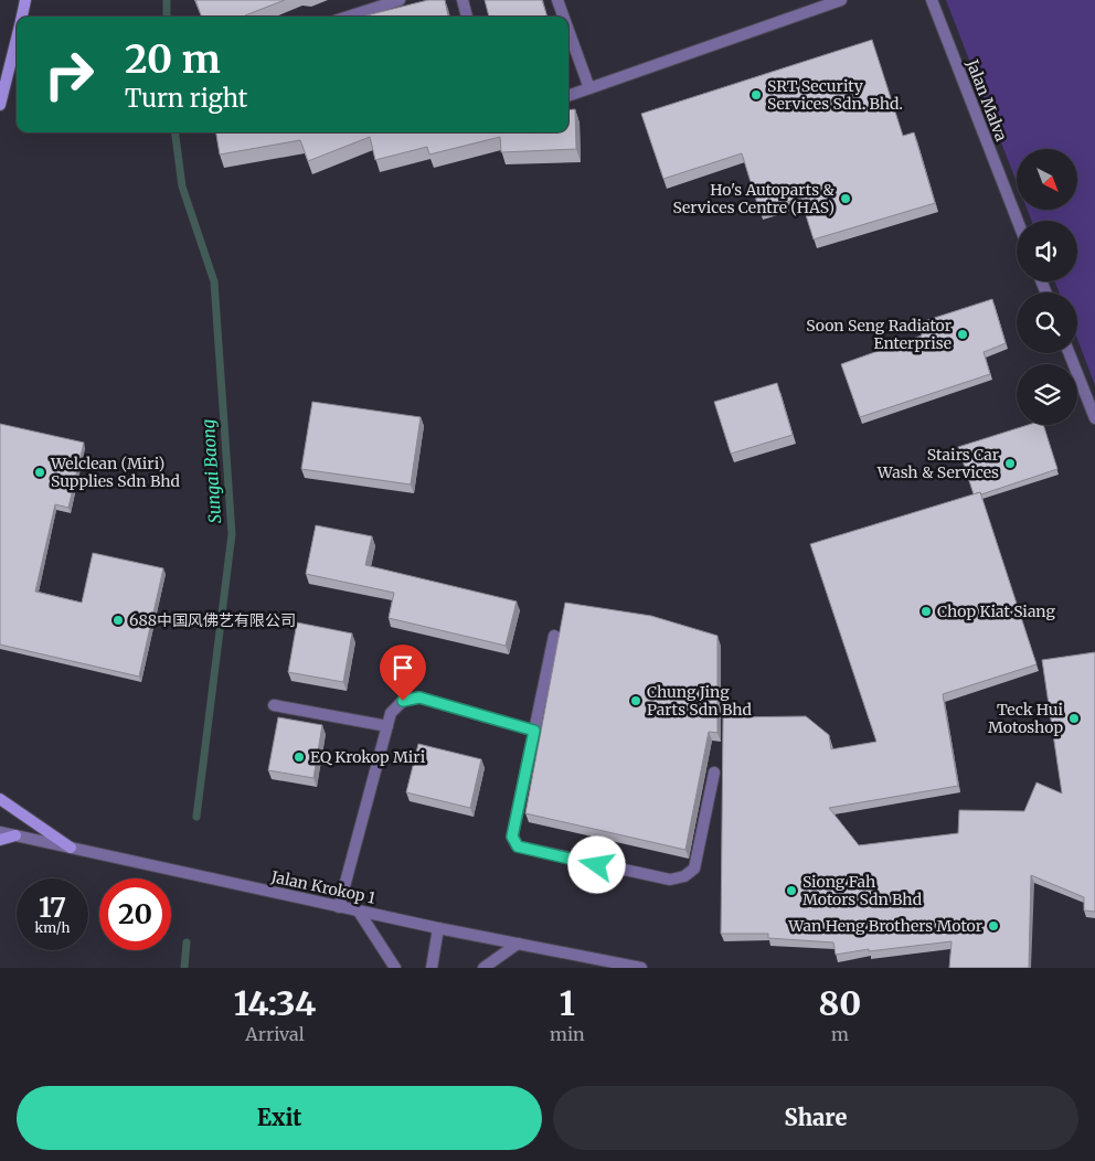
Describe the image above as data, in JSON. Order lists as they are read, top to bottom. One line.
{"streets":{"street":["Jalan Malva","Jalan Krokop 1"]},"water":["Sungai Baong"],"places":["SRT Security Services Sdn. Bhd.","Ho's Autoparts & Services Centre (HAS)","Soon Seng Radiator Enterprise","Stairs Car Wash & Services","Welclean (Miri) Supplies Sdn Bhd","Chop Kiat Siang","688中国风佛艺有限公司","Chung Jing Parts Sdn Bhd","Teck Hui Motoshop","EQ Krokop Miri","Siong Fah Motors Sdn Bhd","Wan Heng Brothers Motor"],"north":"bottom right","page":{"turn":["20 m","Turn right"],"speed":"17 km/h","limit":"20","eta":["14:34","Arrival","1","min","80","m"],"buttons":["Exit","Share"]}}
